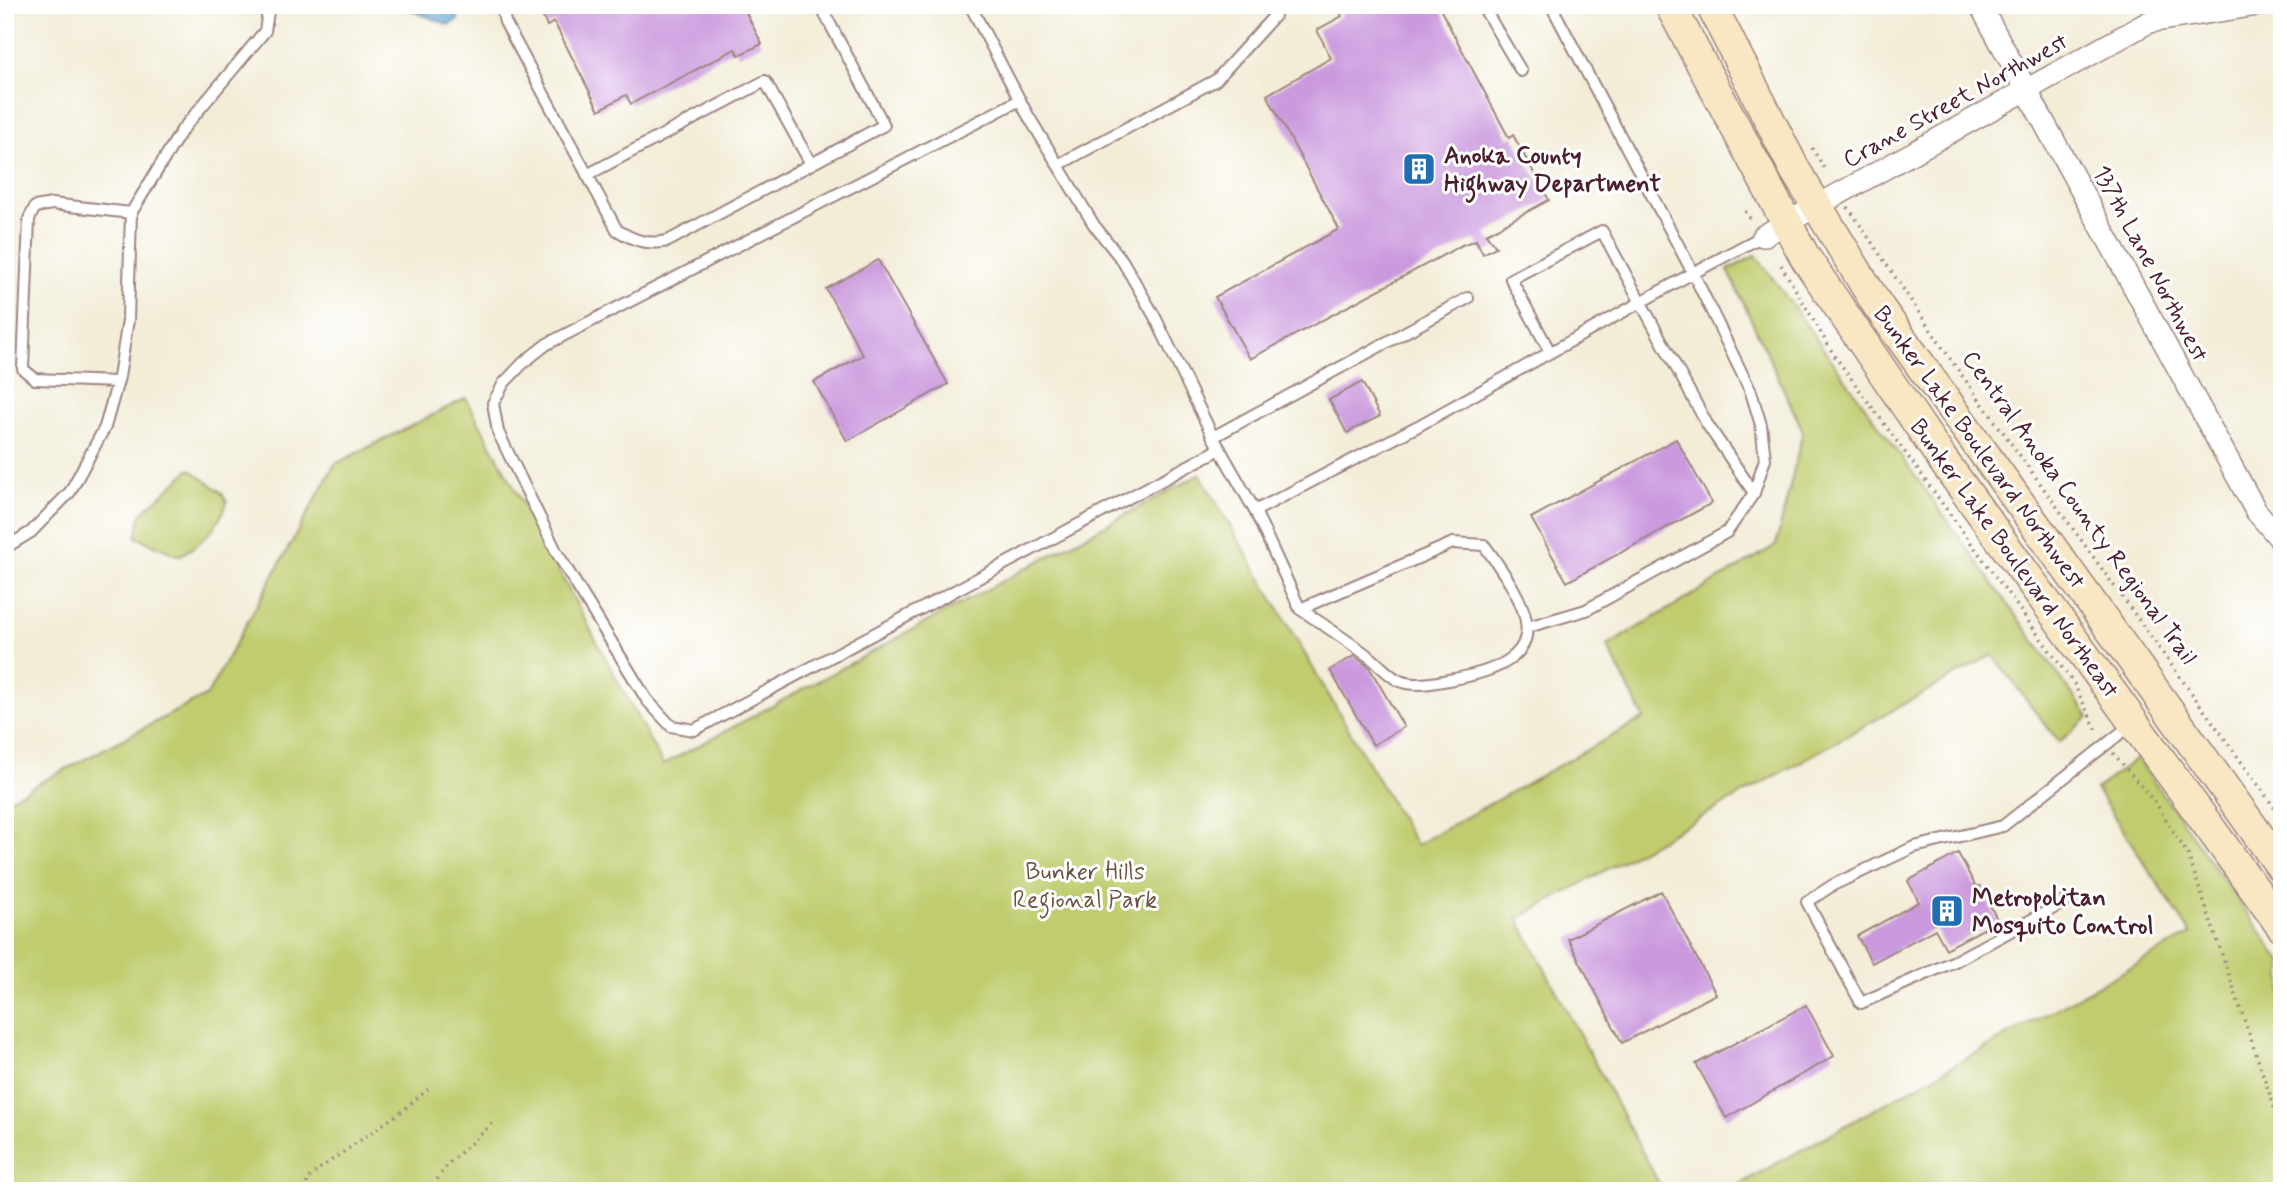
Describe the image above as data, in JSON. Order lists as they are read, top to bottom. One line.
{"streets":{"main road":["Bunker Lake Boulevard Northwest","Bunker Lake Boulevard Northeast"],"street":["Crane Street Northwest","137th Lane Northwest"],"path":["Central Anoka County Regional Trail"]},"crossings":[["Crane Street Northwest","137th Lane Northwest"],["Crane Street Northwest","Bunker Lake Boulevard Northwest"],["Crane Street Northwest","Bunker Lake Boulevard Northeast"]],"parks":["Bunker Hills Regional Park"],"places":{"building":["Anoka County Highway Department","Metropolitan Mosquito Control"]}}
